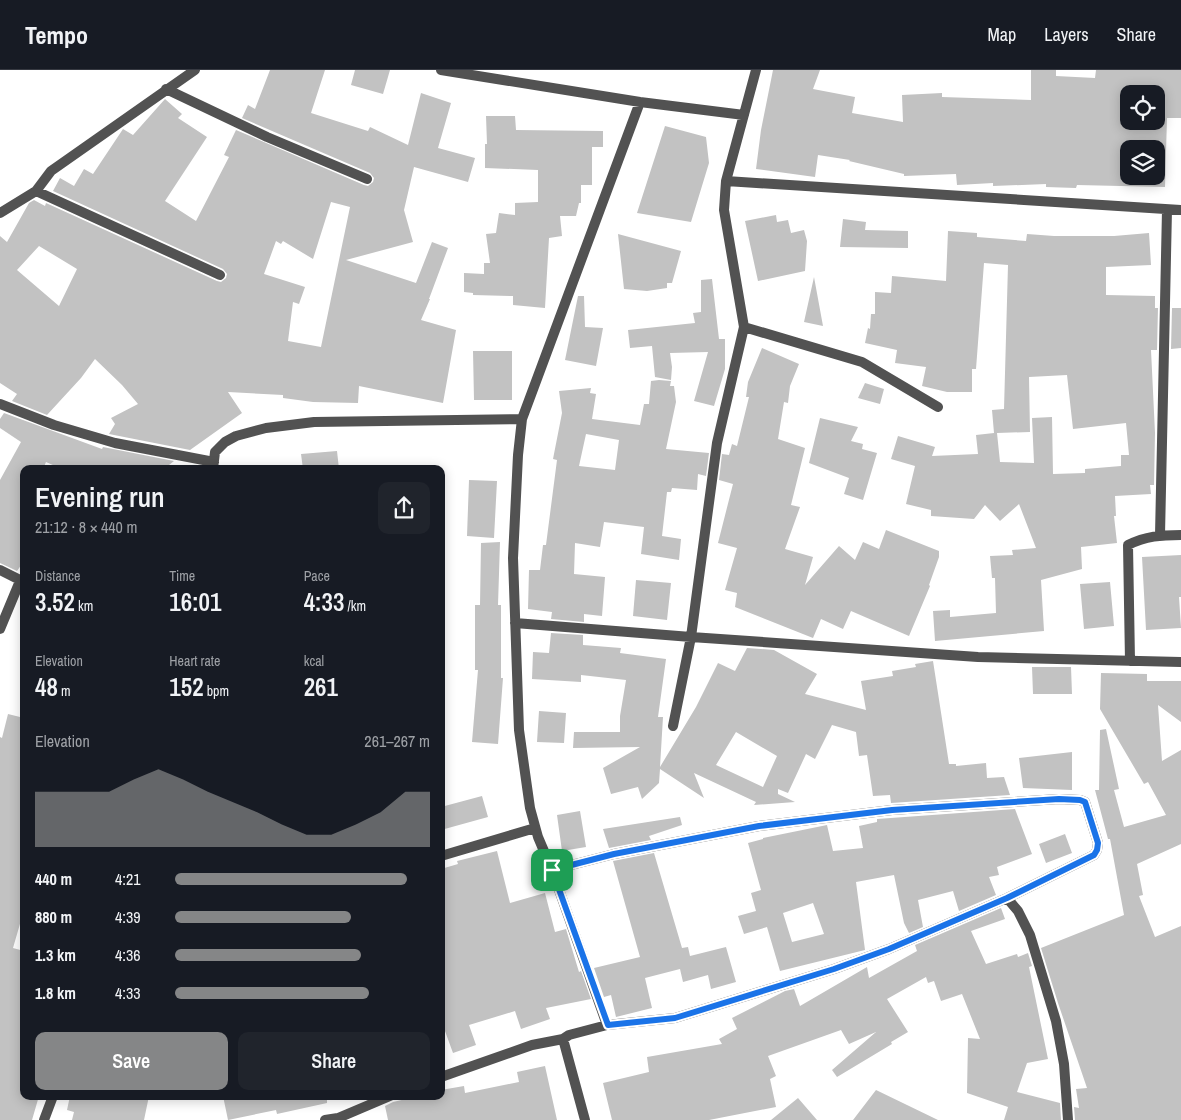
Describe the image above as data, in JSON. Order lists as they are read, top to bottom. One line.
{"page":{"header":"Tempo","nav":["Map","Layers","Share"],"heading":["Evening run","21:12 · 8 × 440 m"],"stats":[["Distance","3.52 km"],["Time","16:01"],["Pace","4:33 /km"],["Elevation","48 m"],["Heart rate","152 bpm"],["kcal","261"]],"chart":["Elevation","261–267 m"],"list":[{"name":"440 m","note":"4:21"},{"name":"880 m","note":"4:39"},{"name":"1.3 km","note":"4:36"},{"name":"1.8 km","note":"4:33"}],"buttons":["Save","Share"]}}
